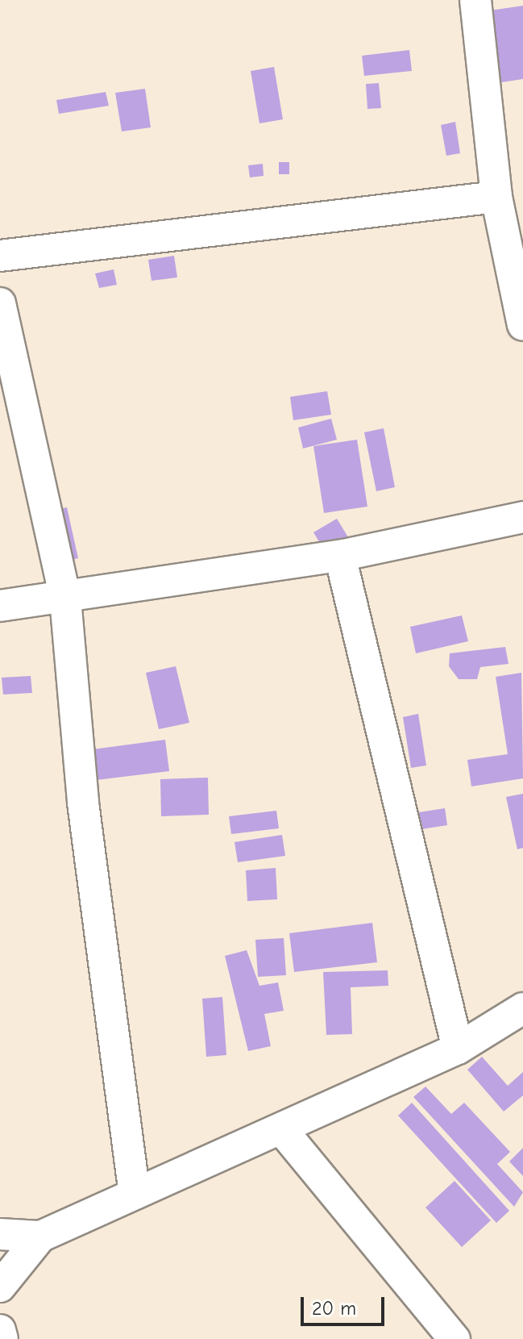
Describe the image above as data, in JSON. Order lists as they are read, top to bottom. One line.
{"scale_bar":"20 m"}
